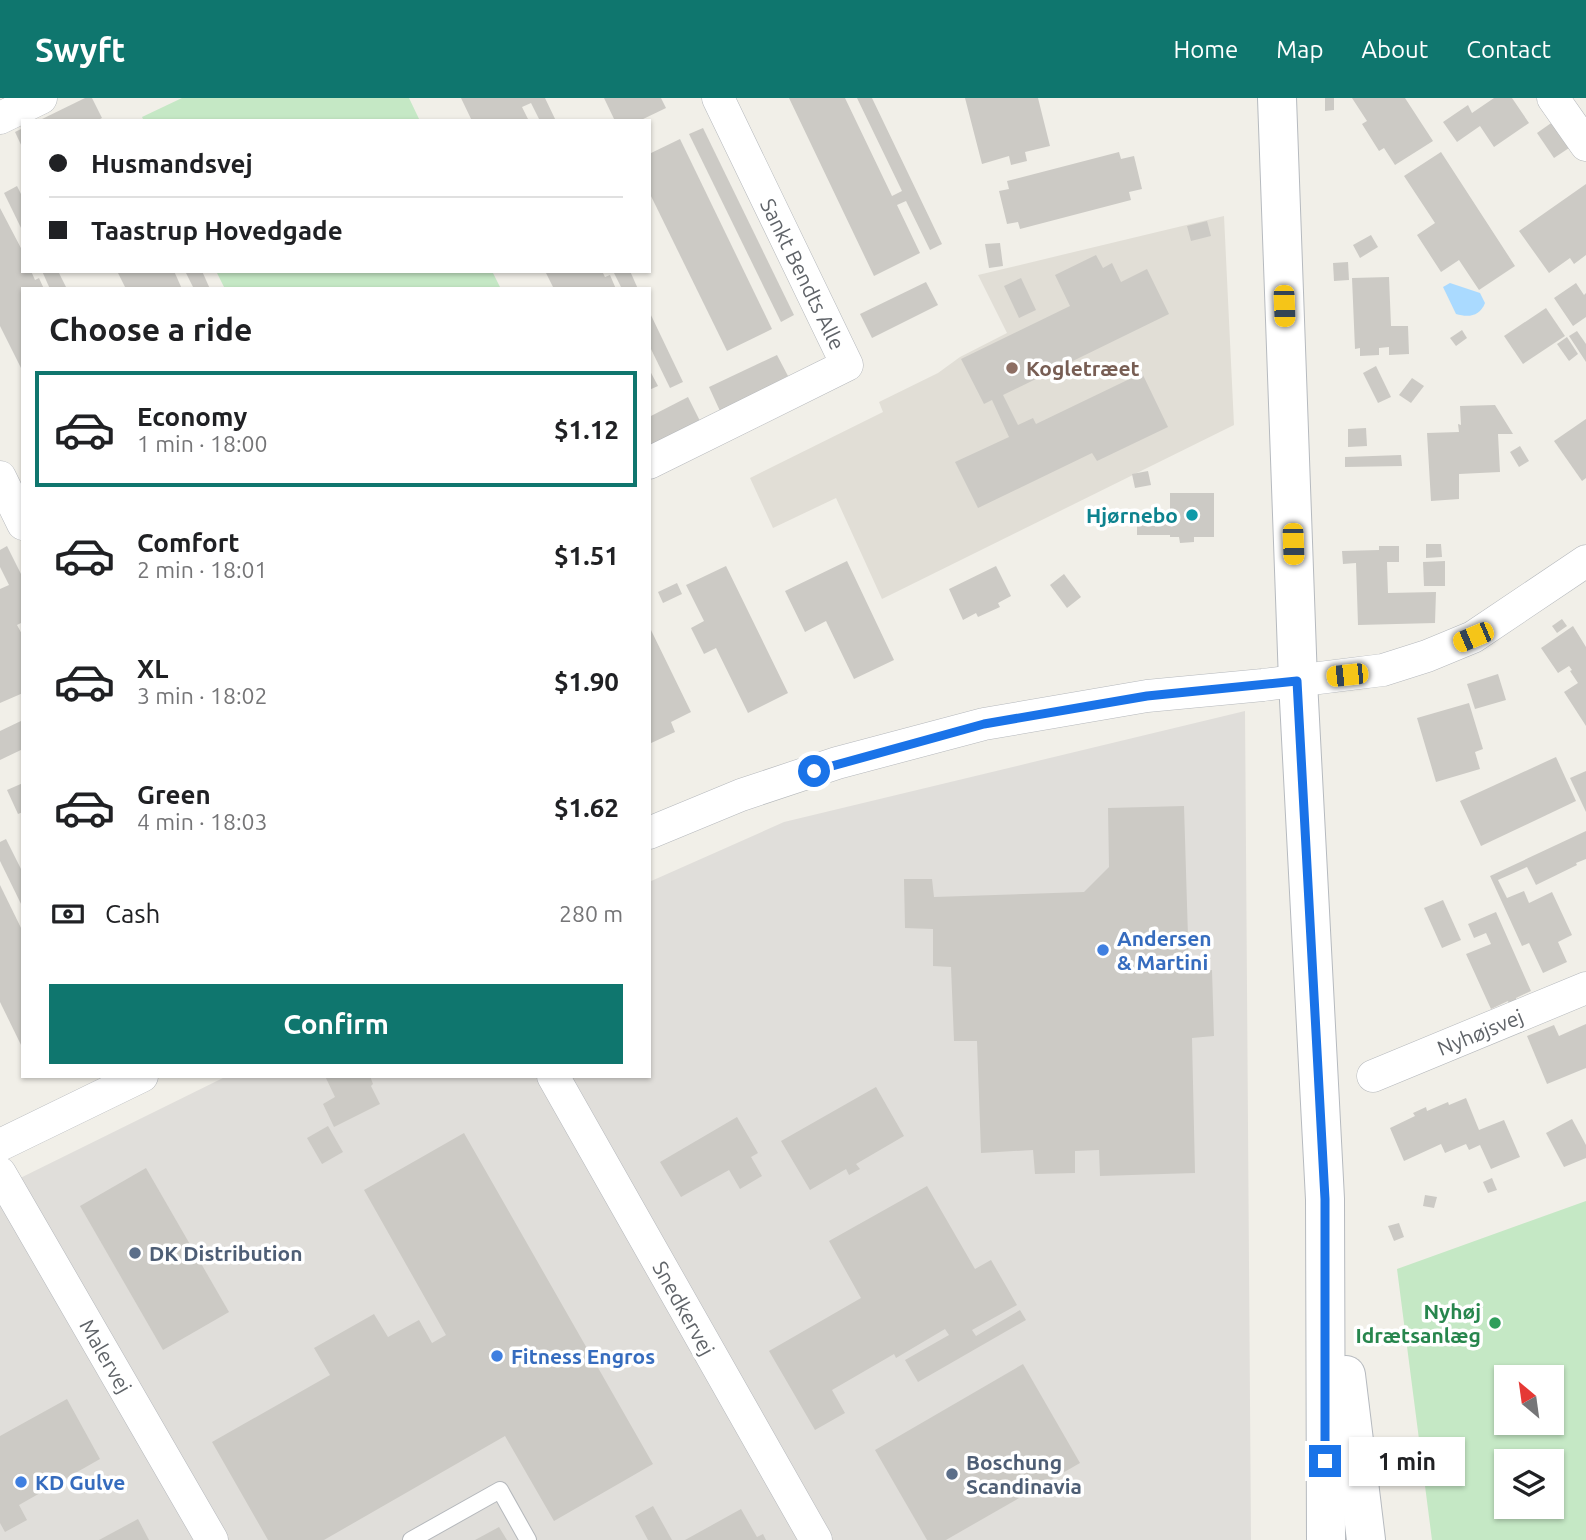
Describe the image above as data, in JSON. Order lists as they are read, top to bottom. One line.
{"streets":{"street":["Sankt Bendts Alle","Nyhøjsvej","Snedkervej","Malervej"]},"places":["Kogletræet","Hjørnebo","Andersen & Martini","DK Distribution","Nyhøj Idrætsanlæg","Fitness Engros","Boschung Scandinavia","KD Gulve"],"north":"top left","page":{"header":"Swyft","nav":["Home","Map","About","Contact"],"banner":["Husmandsvej","Taastrup Hovedgade"],"heading":"Choose a ride","list":[{"name":"Economy","note":"1 min · 18:00","value":"$1.12"},{"name":"Comfort","note":"2 min · 18:01","value":"$1.51"},{"name":"XL","note":"3 min · 18:02","value":"$1.90"},{"name":"Green","note":"4 min · 18:03","value":"$1.62"}],"pay":["Cash","280 m"],"buttons":"Confirm","bubble":"1 min"}}
